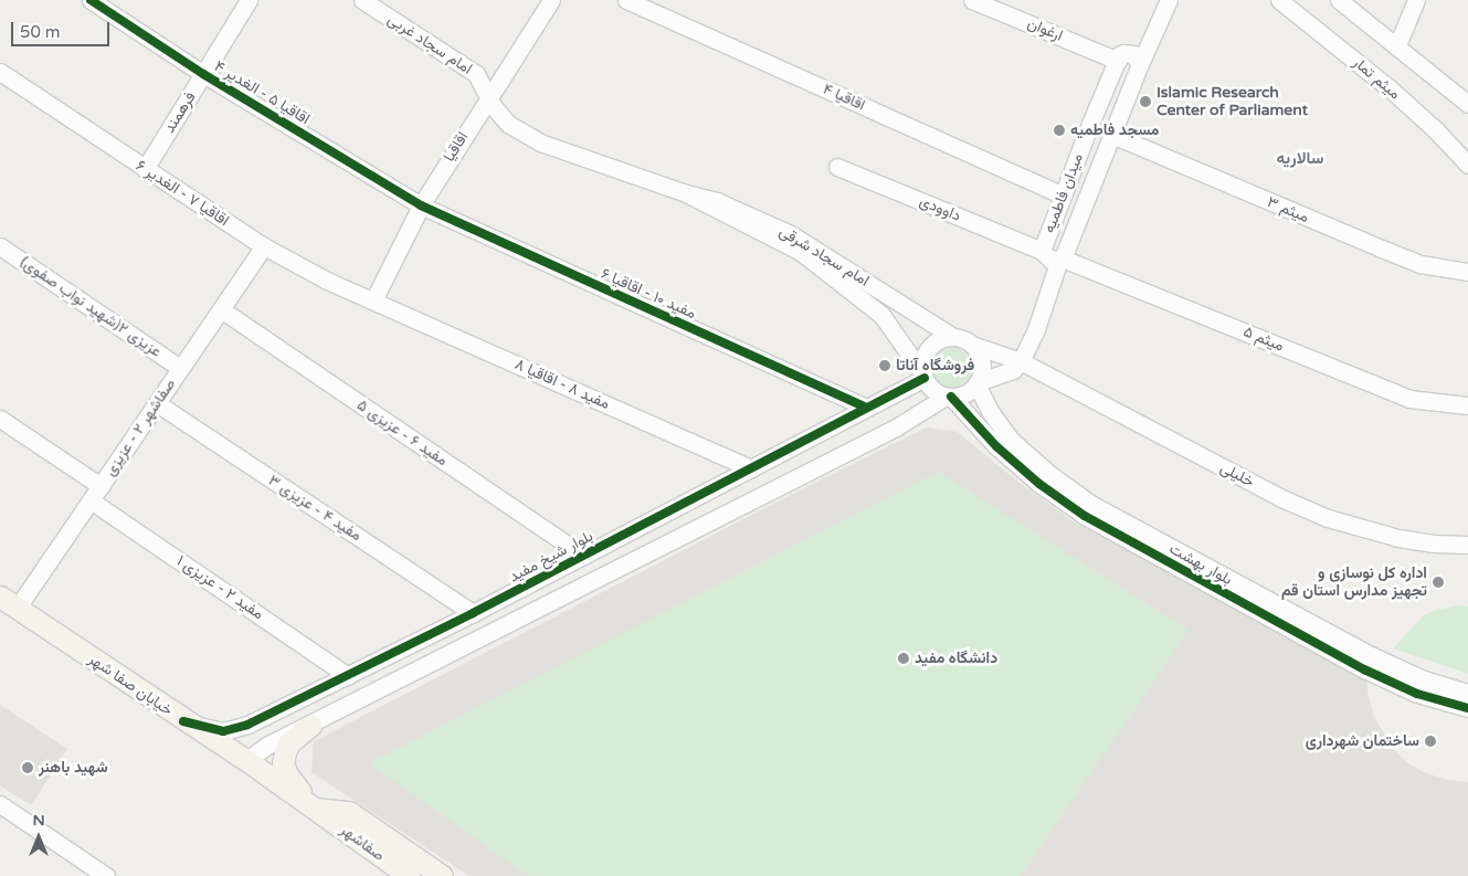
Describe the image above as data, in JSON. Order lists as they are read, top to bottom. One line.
{"streets":{"main road":["خیابان صفا شهر","صفاشهر"],"street":["ارغوان","امام سجاد غربی","میثم تمار","اقاقیا ۵ - الغدیر ۴","اقاقیا ۴","فرهمند","اقاقیا","اقاقیا ۷ - الغدیر ۶","میدان فاطمیه","داوودی","میثم ۳","امام سجاد شرقی","مفید ۱۰ - اقاقیا ۶","عزیزی ۲(شهید نواب صفوی)","میثم ۵","مفید ۸ - اقاقیا ۸","صفاشهر ۲ - عزیزی","مفید ۶ - عزیزی ۵","خلیلی","مفید ۴ - عزیزی ۳","بلوار شیخ مفید","بلوار بهشت","مفید ۲ - عزیزی ۱"]},"crossings":[["ارغوان","میدان فاطمیه"],["امام سجاد غربی","اقاقیا"],["امام سجاد غربی","امام سجاد شرقی"],["اقاقیا ۵ - الغدیر ۴","فرهمند"],["اقاقیا ۵ - الغدیر ۴","اقاقیا"],["اقاقیا ۵ - الغدیر ۴","مفید ۱۰ - اقاقیا ۶"],["اقاقیا ۴","میدان فاطمیه"],["فرهمند","اقاقیا ۷ - الغدیر ۶"],["اقاقیا","اقاقیا ۷ - الغدیر ۶"],["اقاقیا","امام سجاد شرقی"],["اقاقیا","مفید ۱۰ - اقاقیا ۶"],["اقاقیا","مفید ۸ - اقاقیا ۸"],["اقاقیا ۷ - الغدیر ۶","مفید ۸ - اقاقیا ۸"],["اقاقیا ۷ - الغدیر ۶","صفاشهر ۲ - عزیزی"],["میدان فاطمیه","داوودی"],["میدان فاطمیه","میثم ۳"],["میدان فاطمیه","میثم ۵"],["امام سجاد شرقی","خلیلی"],["امام سجاد شرقی","بلوار شیخ مفید"],["امام سجاد شرقی","بلوار بهشت"],["مفید ۱۰ - اقاقیا ۶","بلوار شیخ مفید"],["عزیزی ۲(شهید نواب صفوی)","صفاشهر ۲ - عزیزی"],["مفید ۸ - اقاقیا ۸","بلوار شیخ مفید"],["صفاشهر ۲ - عزیزی","مفید ۶ - عزیزی ۵"],["صفاشهر ۲ - عزیزی","مفید ۴ - عزیزی ۳"],["صفاشهر ۲ - عزیزی","مفید ۲ - عزیزی ۱"],["صفاشهر ۲ - عزیزی","خیابان صفا شهر"],["مفید ۶ - عزیزی ۵","بلوار شیخ مفید"],["خلیلی","بلوار شیخ مفید"],["خلیلی","بلوار بهشت"],["مفید ۴ - عزیزی ۳","بلوار شیخ مفید"],["بلوار شیخ مفید","بلوار بهشت"],["بلوار شیخ مفید","مفید ۲ - عزیزی ۱"],["بلوار شیخ مفید","خیابان صفا شهر"],["خیابان صفا شهر","صفاشهر"]],"districts":["سالاریه"],"places":["Islamic Research Center of Parliament","مسجد فاطمیه","فروشگاه آناتا","اداره کل نوسازی و تجهیز مدارس استان قم","دانشگاه مفید","ساختمان شهرداری","شهید باهنر"],"scale_bar":"50 m","north":"top"}
